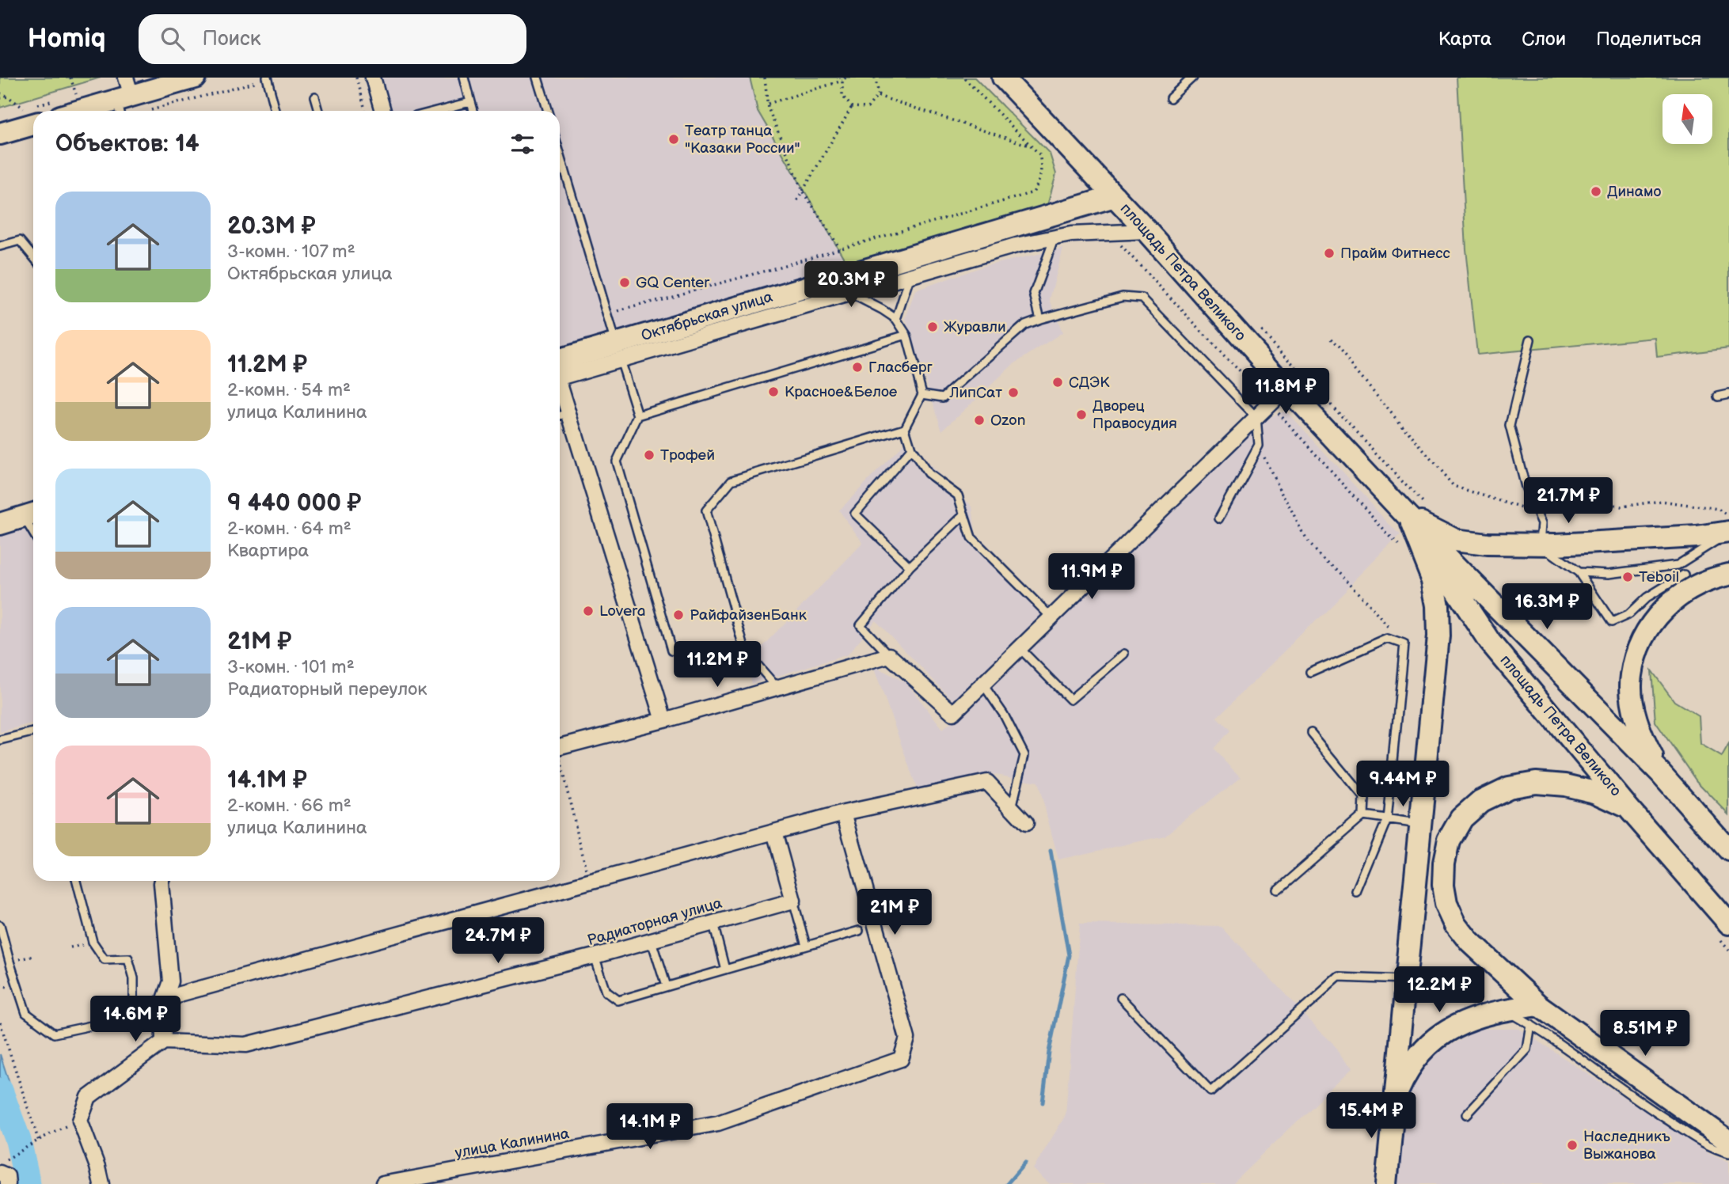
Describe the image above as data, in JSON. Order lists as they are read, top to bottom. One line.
{"streets":{"main road":["площадь Петра Великого","Октябрьская улица"],"street":["Радиаторная улица","улица Калинина"]},"crossings":[["площадь Петра Великого","Октябрьская улица"]],"places":["Театр танца \"Казаки России\"","Динамо","Прайм Фитнесс","GQ Center","Журавли","Гласберг","СДЭК","Красное&Белое","ЛипСат","Дворец Правосудия","Ozon","Трофей","Teboil","Lovera","РайфайзенБанк","Наследникъ Выжанова"],"north":"top","page":{"header":"Homiq","search":"Поиск","nav":["Карта","Слои","Поделиться"],"heading":"Объектов: 14","list":[{"name":"20.3M ₽","note":"3-комн. · 107 m² · Октябрьская улица"},{"name":"11.2M ₽","note":"2-комн. · 54 m² · улица Калинина"},{"name":"9 440 000 ₽","note":"2-комн. · 64 m² · Квартира"},{"name":"21M ₽","note":"3-комн. · 101 m² · Радиаторный переулок"},{"name":"14.1M ₽","note":"2-комн. · 66 m² · улица Калинина"}],"price":["20.3M ₽","11.8M ₽","21.7M ₽","11.9M ₽","16.3M ₽","11.2M ₽","9.44M ₽","21M ₽","24.7M ₽","12.2M ₽","14.6M ₽","8.51M ₽","15.4M ₽","14.1M ₽"]}}
